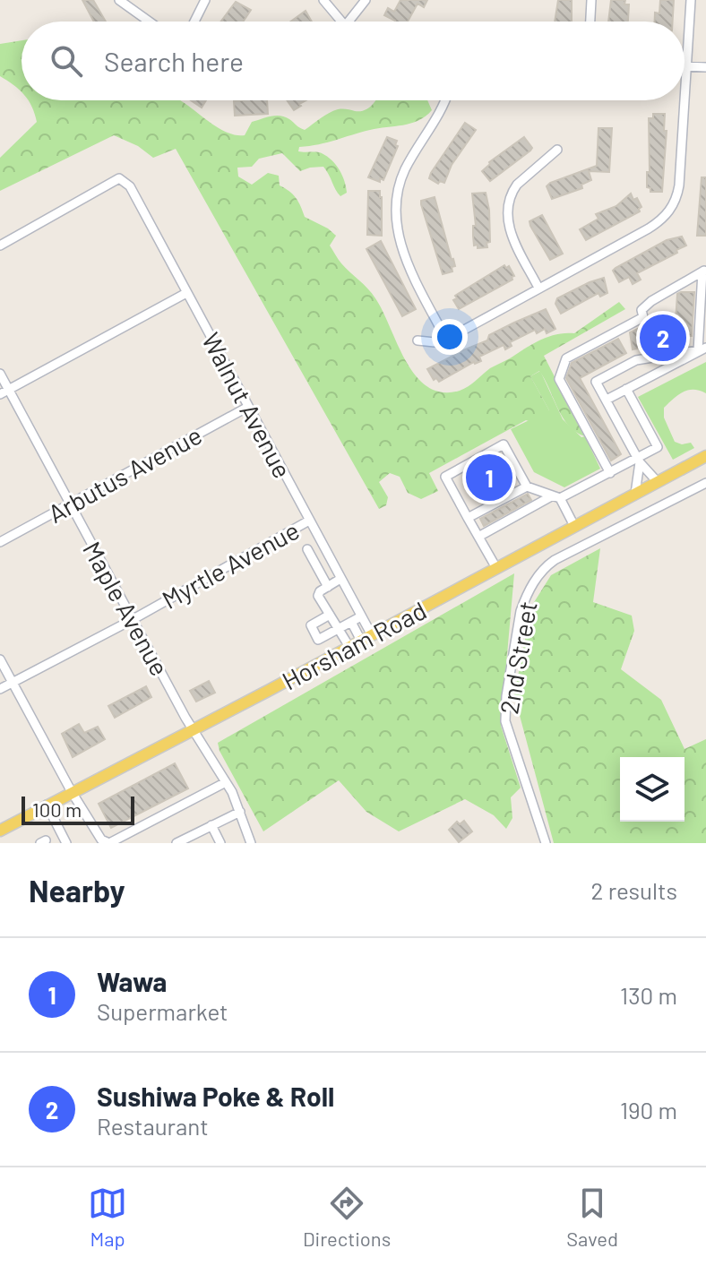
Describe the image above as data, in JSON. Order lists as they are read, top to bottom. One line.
{"streets":{"main road":["Horsham Road"],"street":["Walnut Avenue","Arbutus Avenue","Myrtle Avenue","Maple Avenue","2nd Street"]},"crossings":[["Walnut Avenue","Arbutus Avenue"],["Walnut Avenue","Myrtle Avenue"],["Walnut Avenue","Horsham Road"],["Arbutus Avenue","Maple Avenue"],["Myrtle Avenue","Maple Avenue"],["Maple Avenue","Horsham Road"]],"scale_bar":"100 m","page":{"search":"Search here","pins":["2","1"],"scale":"100 m","heading":["Nearby","2 results"],"list":[{"mark":"1","name":"Wawa","note":"Supermarket","value":"130 m"},{"mark":"2","name":"Sushiwa Poke & Roll","note":"Restaurant","value":"190 m"}],"nav":["Map","Directions","Saved"]}}
